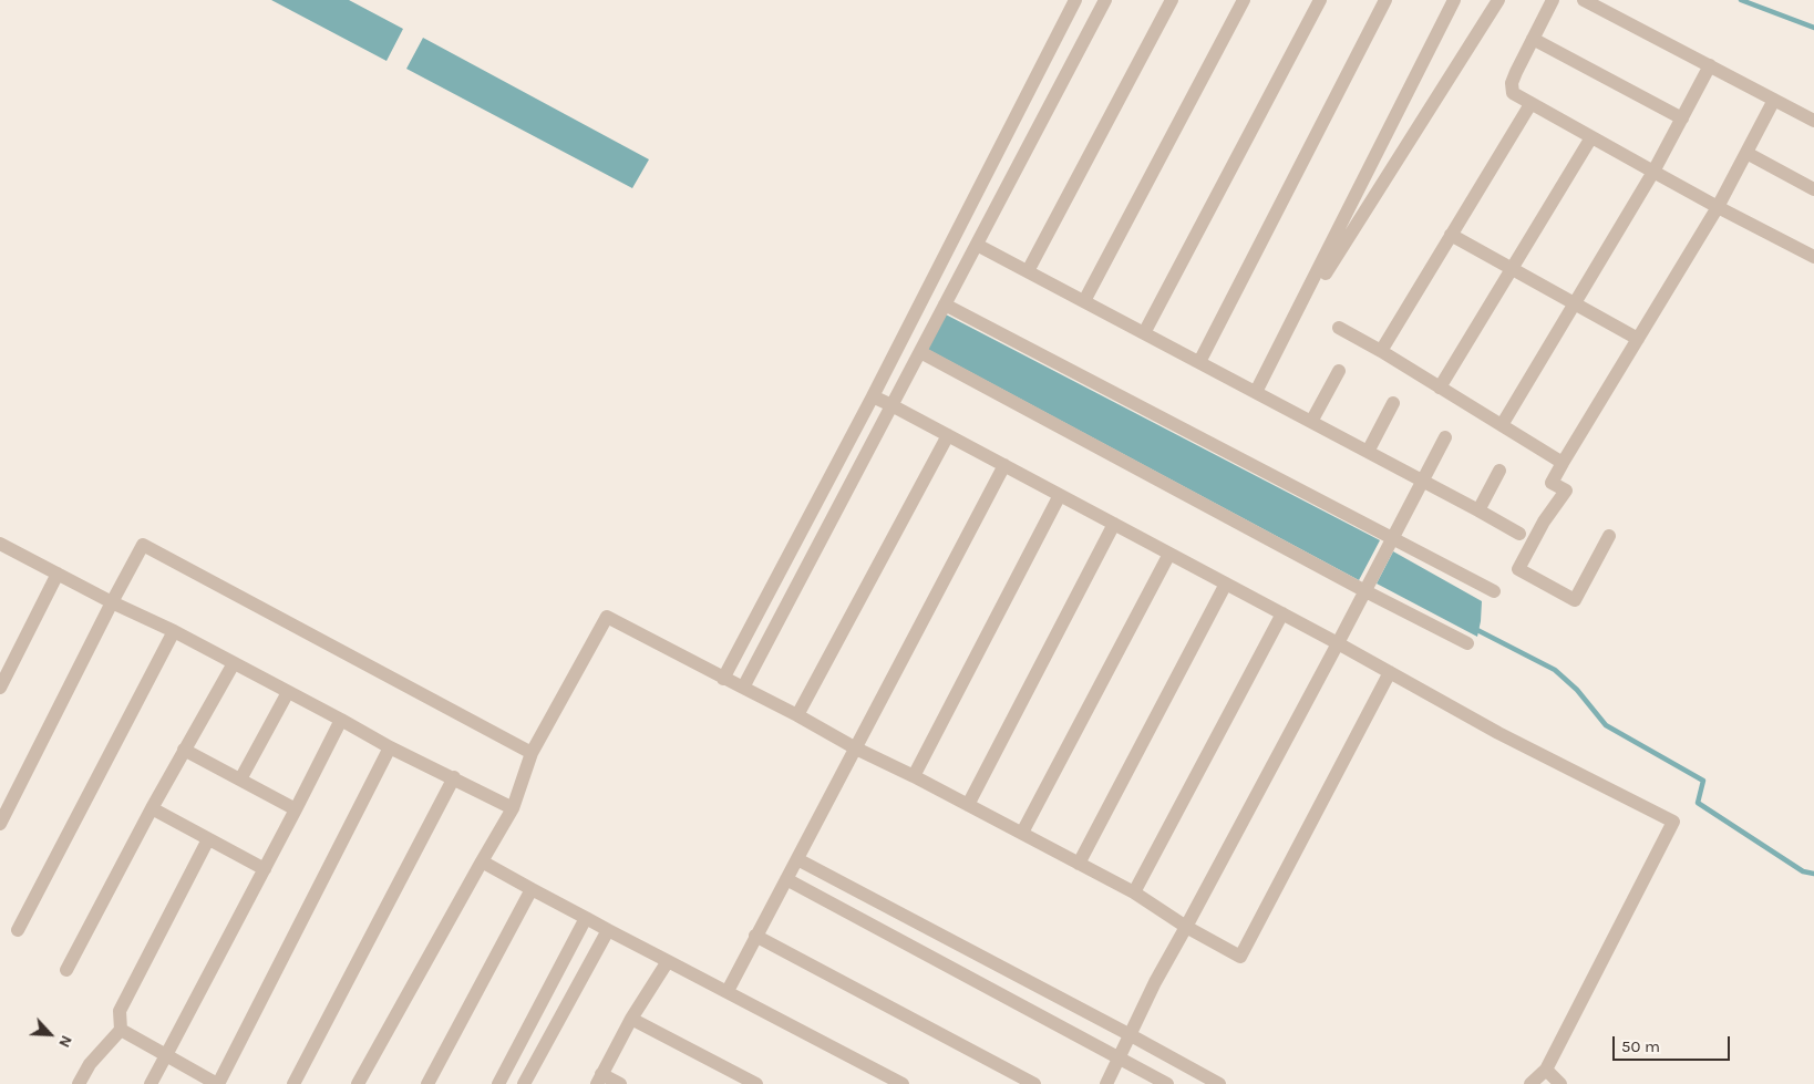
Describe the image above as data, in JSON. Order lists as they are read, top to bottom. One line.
{"scale_bar":"50 m","north":"bottom right"}
